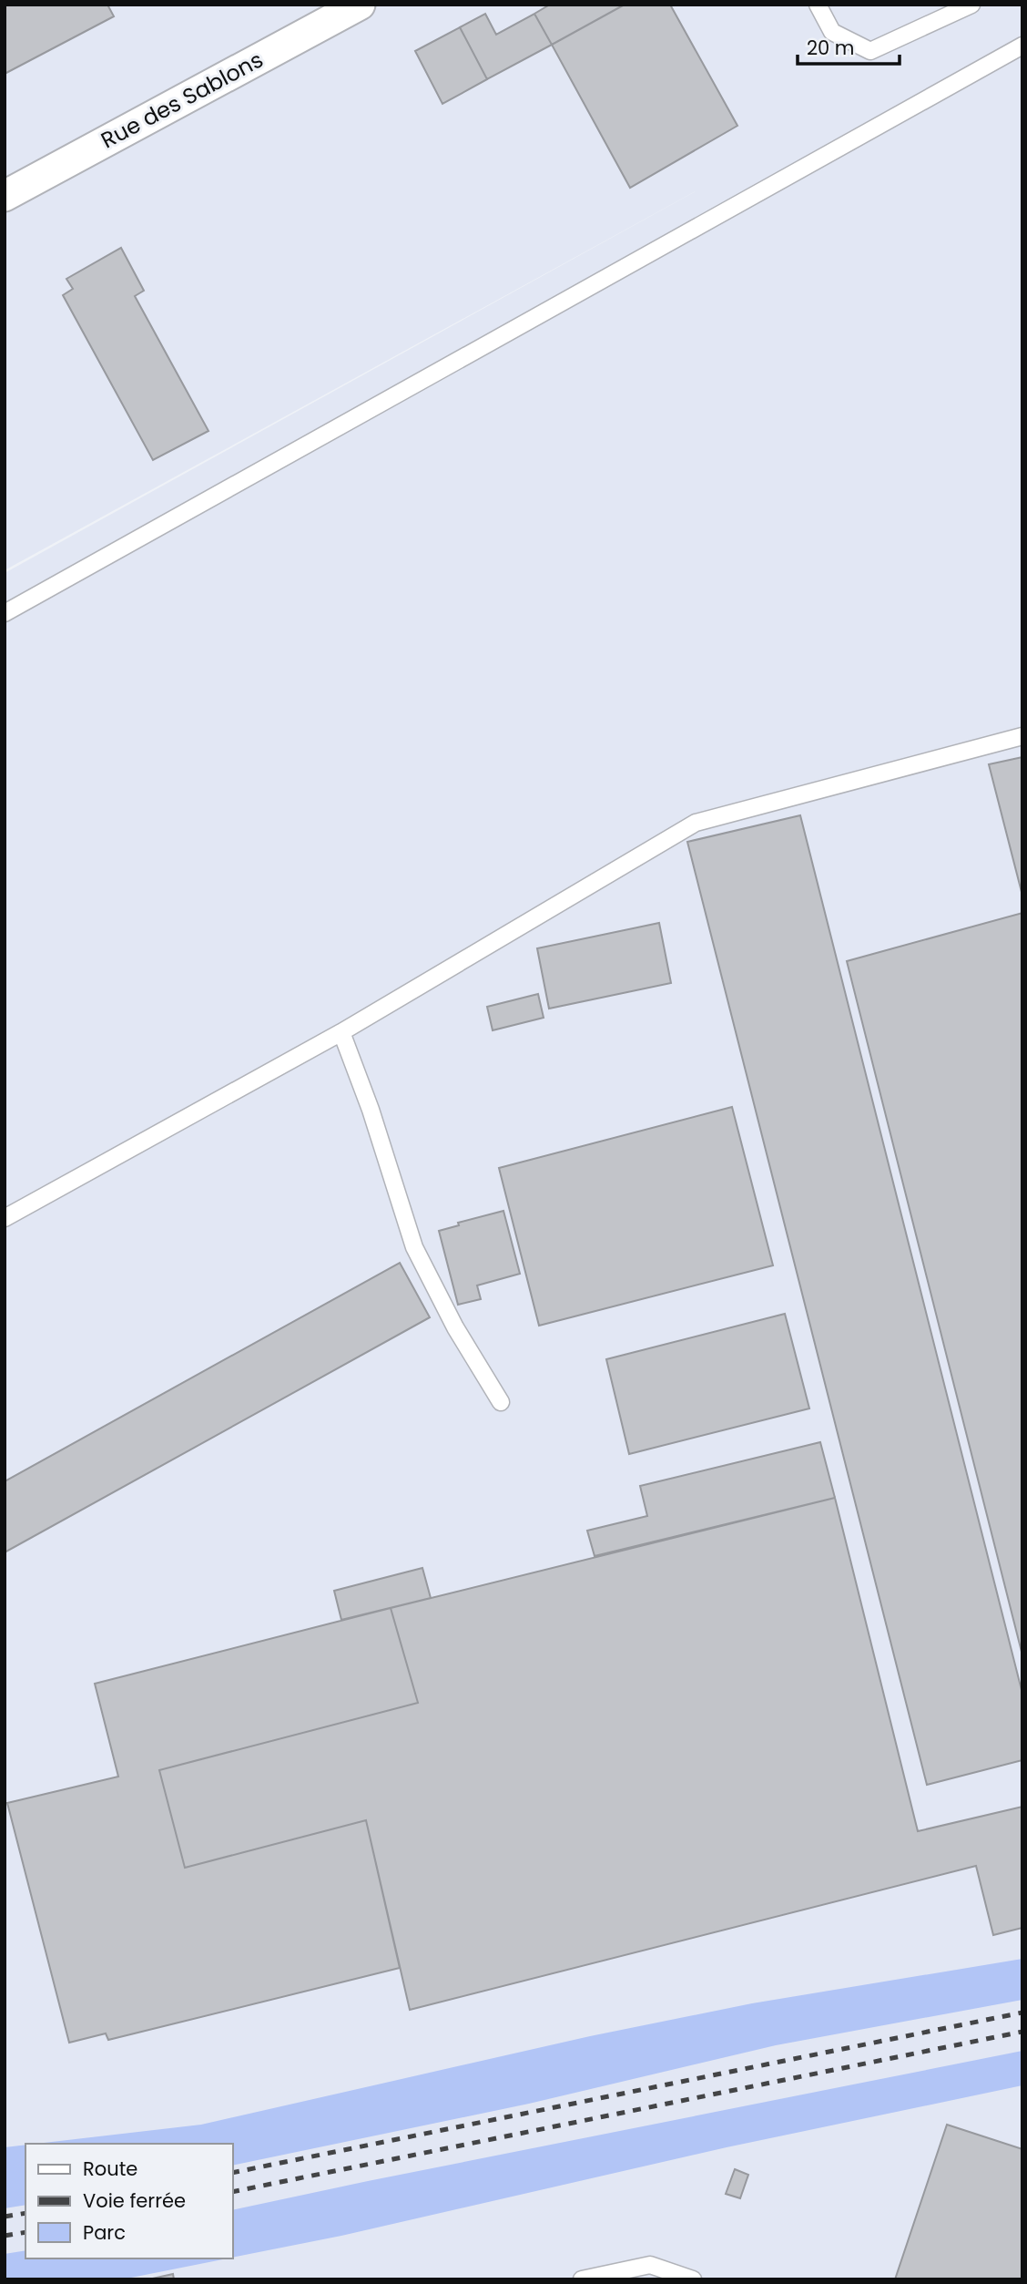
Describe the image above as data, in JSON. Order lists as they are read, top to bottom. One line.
{"streets":{"street":["Rue des Sablons"]},"legend":["Route","Voie ferrée","Parc"],"scale_bar":"20 m"}
